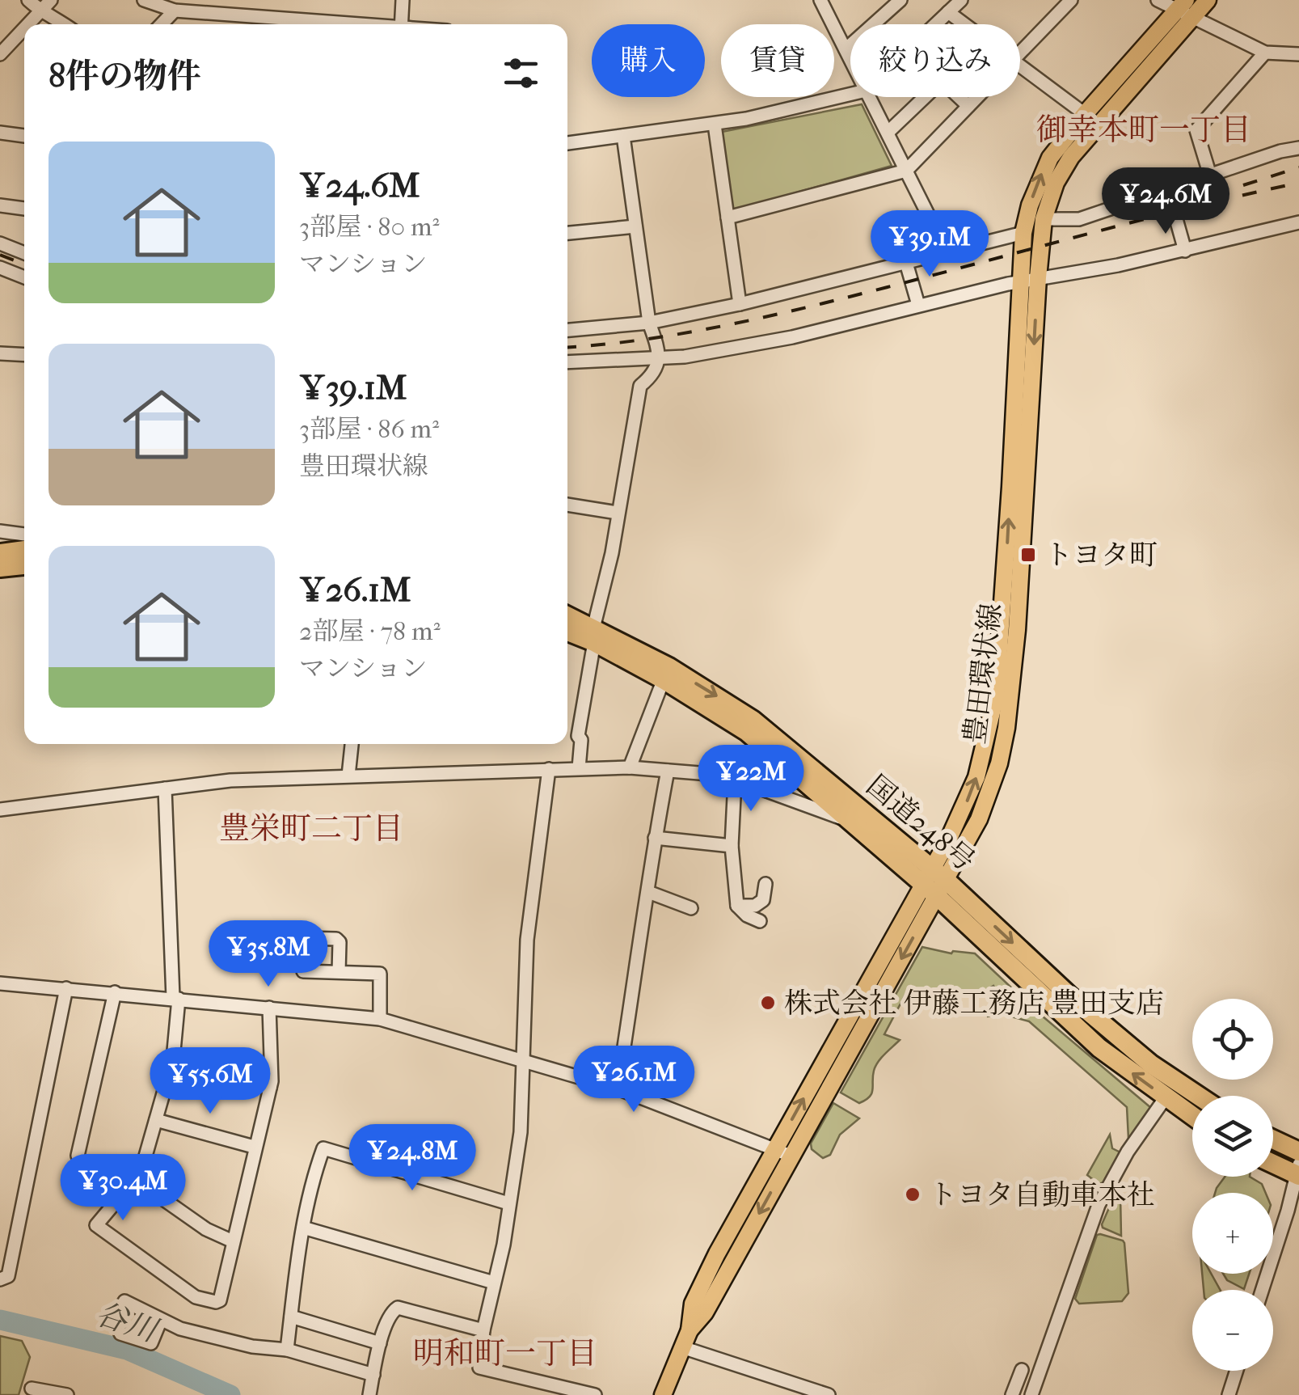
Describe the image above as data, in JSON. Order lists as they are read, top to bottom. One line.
{"streets":{"highway":["国道248号"],"main road":["豊田環状線"]},"crossings":[["豊田環状線","国道248号"]],"districts":["御幸本町一丁目","豊栄町二丁目","明和町一丁目"],"water":["谷川"],"places":{"transit":["トヨタ町"],"other":["株式会社 伊藤工務店 豊田支店","トヨタ自動車本社"]},"page":{"chip":["購入","賃貸","絞り込み"],"heading":"8件の物件","list":[{"name":"¥24.6M","note":"3部屋 · 80 m² · マンション"},{"name":"¥39.1M","note":"3部屋 · 86 m² · 豊田環状線"},{"name":"¥26.1M","note":"2部屋 · 78 m² · マンション"}],"price":["¥24.6M","¥39.1M","¥22M","¥35.8M","¥26.1M","¥55.6M","¥24.8M","¥30.4M"],"map_buttons":["+","−"]}}
